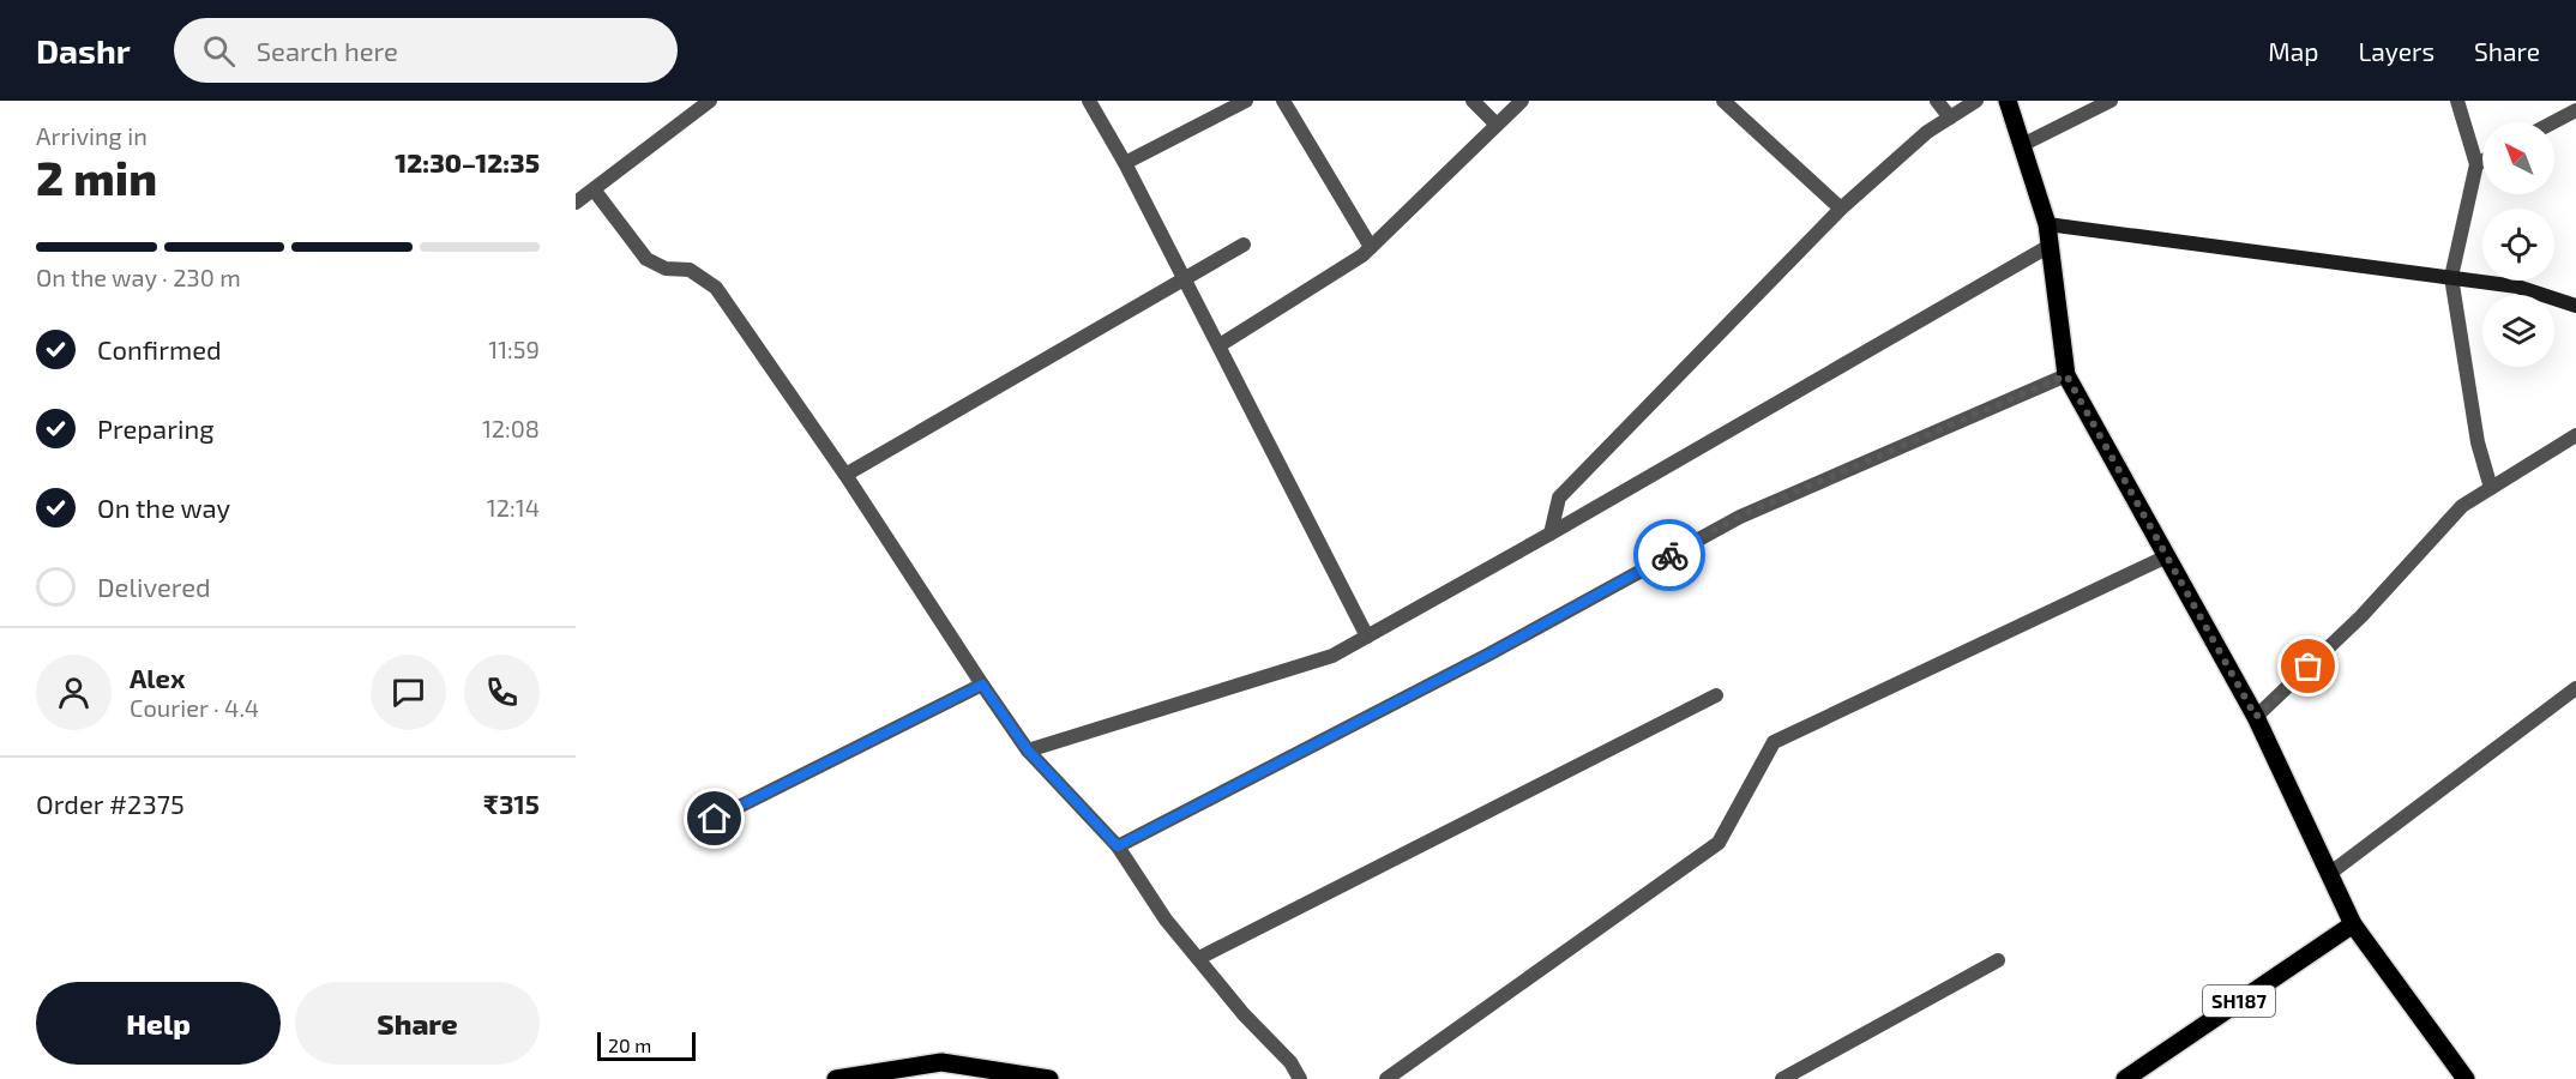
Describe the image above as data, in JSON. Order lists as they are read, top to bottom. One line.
{"streets":{"main road":["SH187"]},"scale_bar":"20 m","north":"top left","page":{"header":"Dashr","search":"Search here","nav":["Map","Layers","Share"],"heading":["2 min","Arriving in","12:30–12:35"],"panel":["Alex","Courier · 4.4","Order #2375","₹315"],"bar":"On the way · 230 m","list":[["Confirmed","11:59"],["Preparing","12:08"],["On the way","12:14"],"Delivered"],"buttons":["Help","Share"],"scale":"20 m"}}
